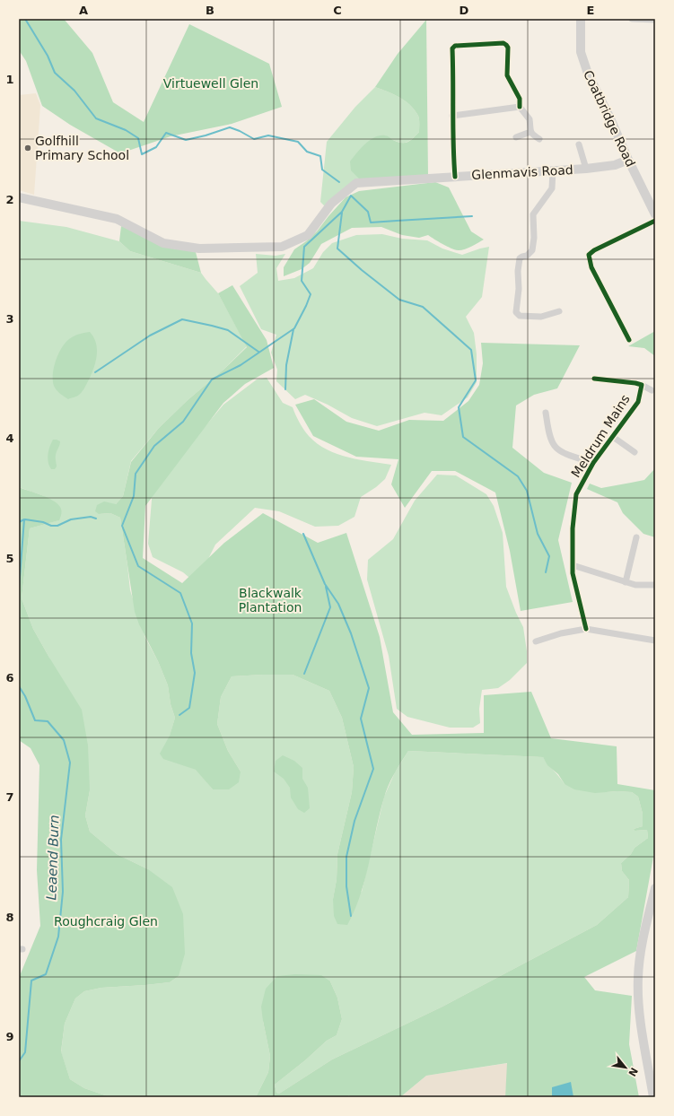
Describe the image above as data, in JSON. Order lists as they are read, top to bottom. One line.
{"streets":{"main road":["Coatbridge Road","Glenmavis Road"],"street":["Meldrum Mains"]},"crossings":[["Coatbridge Road","Glenmavis Road"]],"water":["Leaend Burn"],"parks":["Virtuewell Glen","Blackwalk Plantation","Roughcraig Glen"],"places":["Golfhill Primary School"],"north":"bottom right","grid":{"columns":["A","B","C","D","E"],"rows":["1","2","3","4","5","6","7","8","9"]}}
